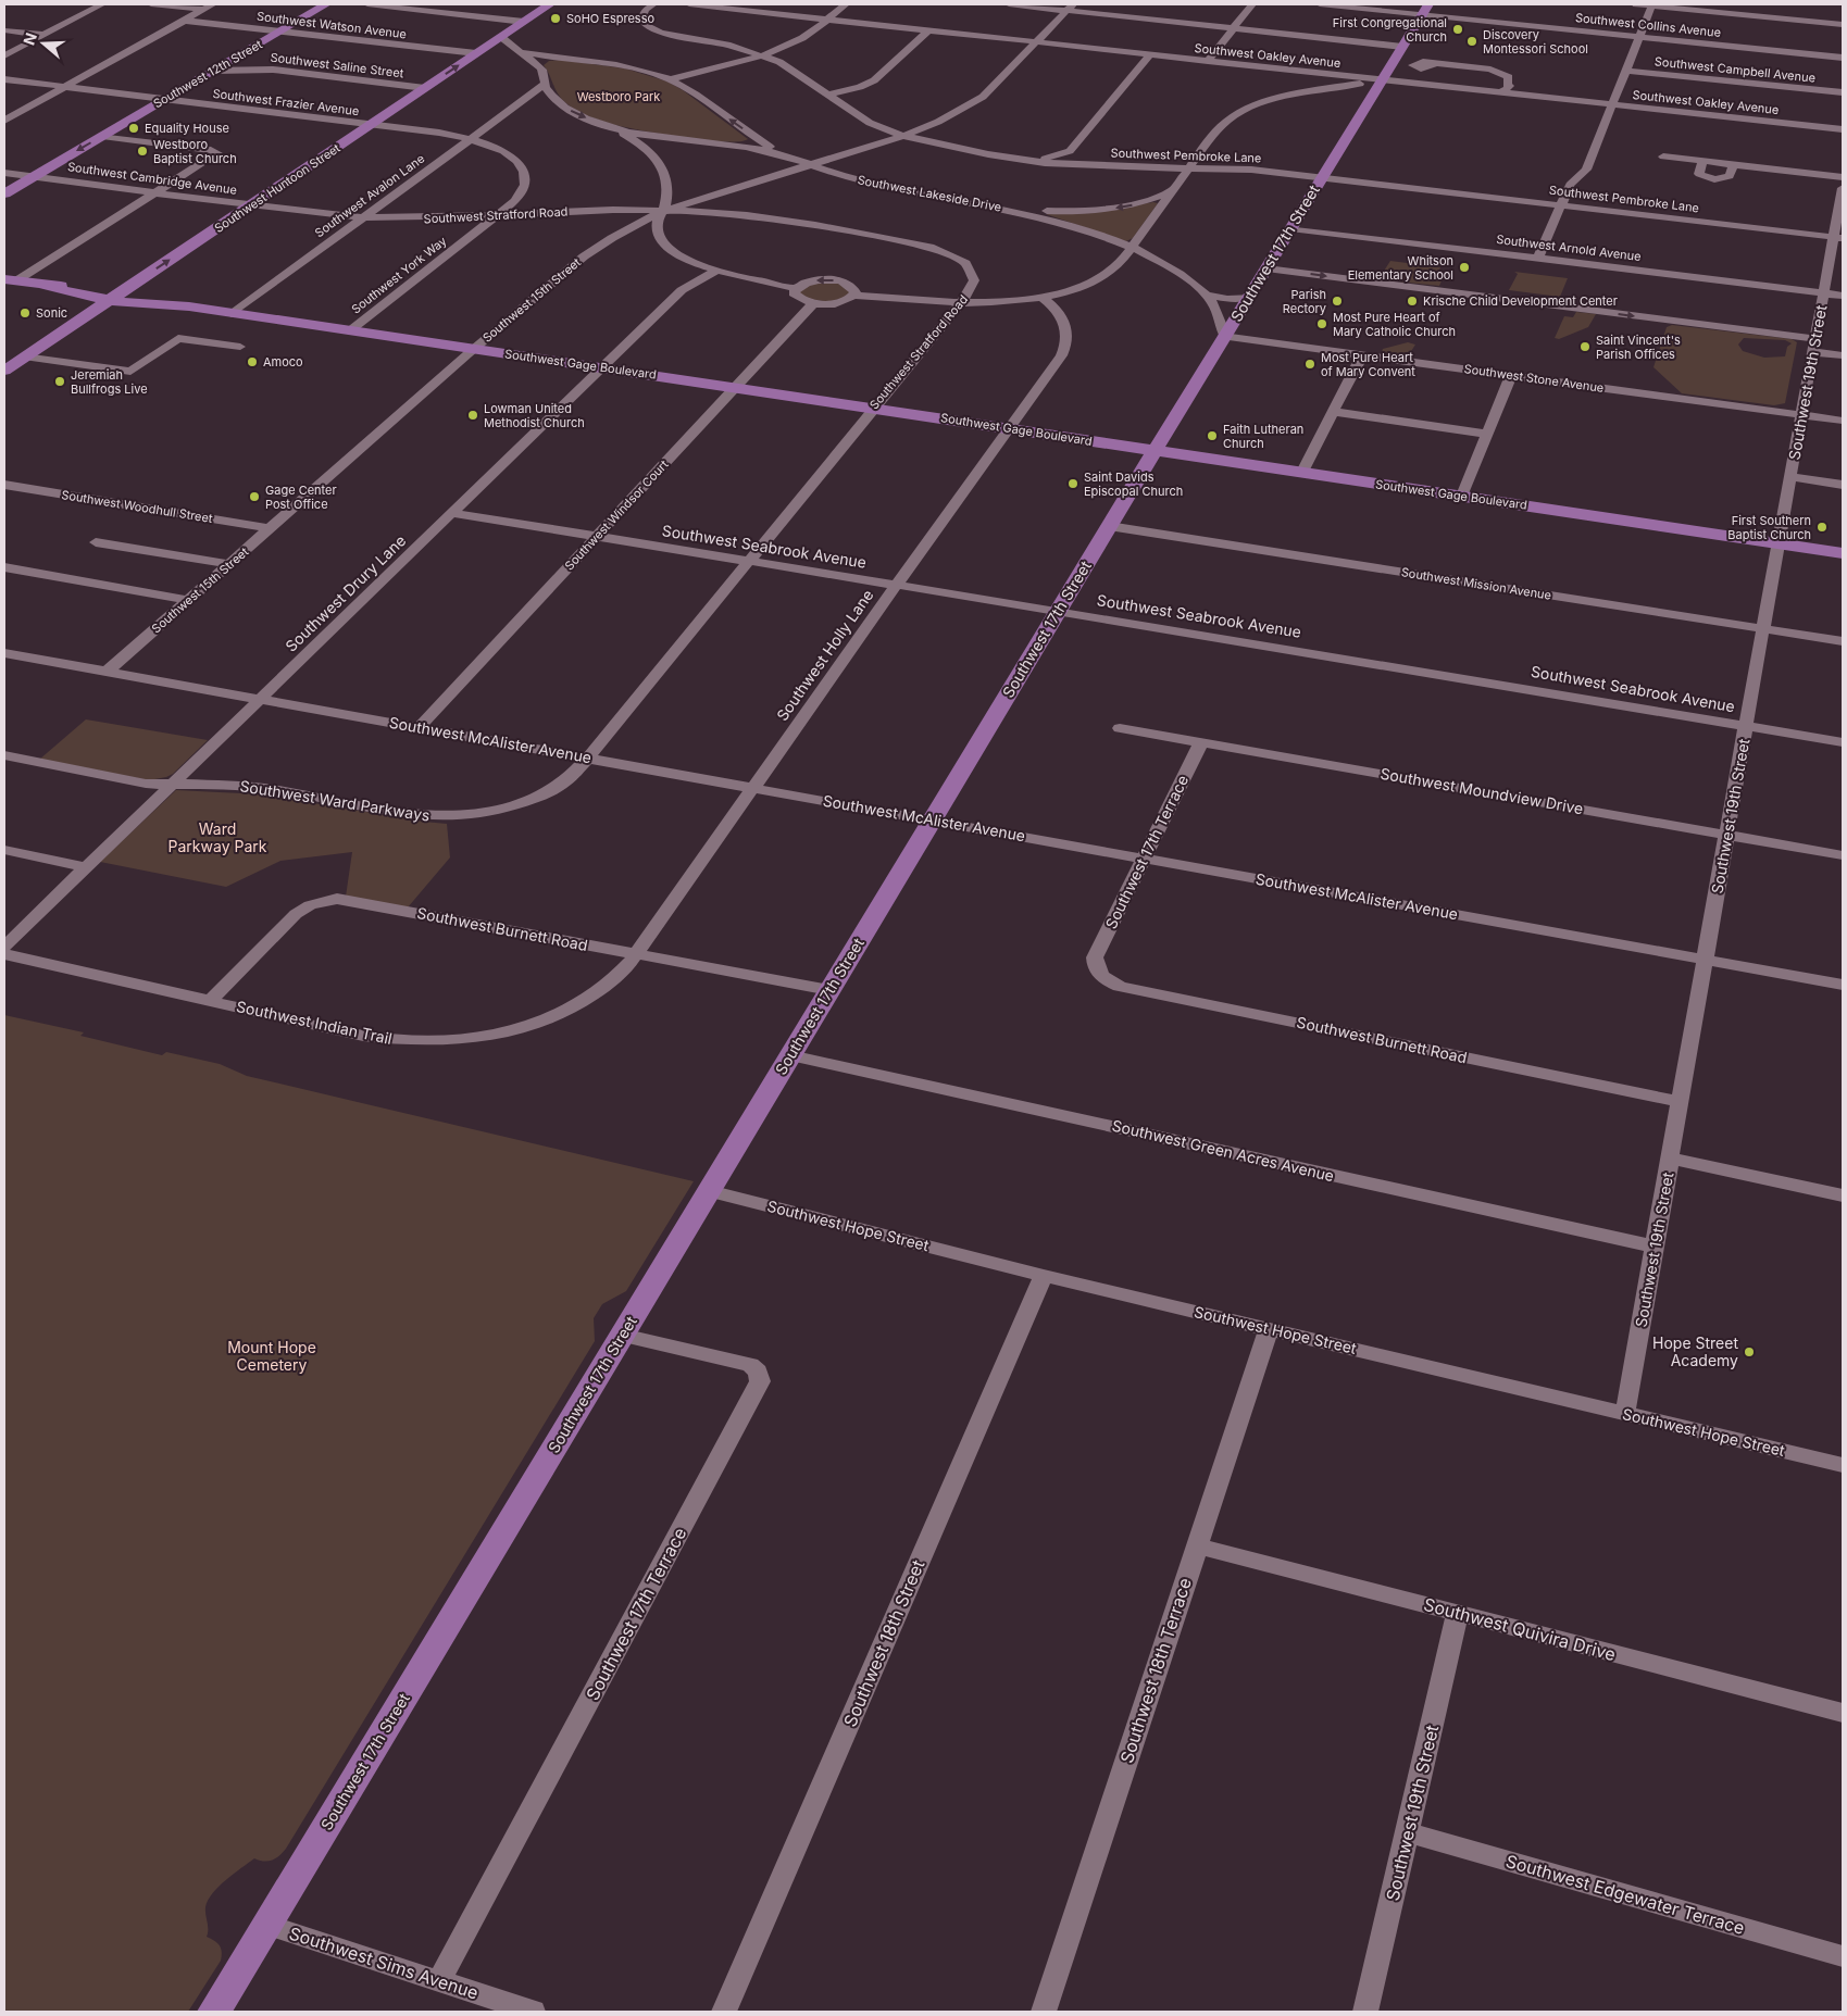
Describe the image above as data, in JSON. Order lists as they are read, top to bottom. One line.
{"streets":{"main road":["Southwest 12th Street","Southwest Huntoon Street","Southwest 17th Street","Southwest Gage Boulevard"],"street":["Southwest Watson Avenue","Southwest Collins Avenue","Southwest Oakley Avenue","Southwest Saline Street","Southwest Campbell Avenue","Southwest Frazier Avenue","Southwest Pembroke Lane","Southwest Cambridge Avenue","Southwest Lakeside Drive","Southwest Avalon Lane","Southwest Stratford Road","Southwest Arnold Avenue","Southwest York Way","Southwest 15th Street","Southwest Stone Avenue","Southwest 19th Street","Southwest Woodhull Street","Southwest Windsor Court","Southwest Seabrook Avenue","Southwest Mission Avenue","Southwest Drury Lane","Southwest Holly Lane","Southwest McAlister Avenue","Southwest Moundview Drive","Southwest Ward Parkways","Southwest 17th Terrace","Southwest Burnett Road","Southwest Indian Trail","Southwest Green Acres Avenue","Southwest Hope Street","Southwest Quivira Drive","Southwest 18th Street","Southwest 18th Terrace","Southwest Edgewater Terrace","Southwest Sims Avenue"]},"crossings":[["Southwest Watson Avenue","Southwest 12th Street"],["Southwest Watson Avenue","Southwest Huntoon Street"],["Southwest Collins Avenue","Southwest 17th Street"],["Southwest Oakley Avenue","Southwest 17th Street"],["Southwest Oakley Avenue","Southwest 15th Street"],["Southwest Saline Street","Southwest 12th Street"],["Southwest Saline Street","Southwest Huntoon Street"],["Southwest 12th Street","Southwest Frazier Avenue"],["Southwest 12th Street","Southwest Cambridge Avenue"],["Southwest Frazier Avenue","Southwest Huntoon Street"],["Southwest Frazier Avenue","Southwest York Way"],["Southwest Pembroke Lane","Southwest 17th Street"],["Southwest Pembroke Lane","Southwest 15th Street"],["Southwest Pembroke Lane","Southwest 19th Street"],["Southwest Cambridge Avenue","Southwest Huntoon Street"],["Southwest Cambridge Avenue","Southwest Avalon Lane"],["Southwest Cambridge Avenue","Southwest Stratford Road"],["Southwest Huntoon Street","Southwest Lakeside Drive"],["Southwest Huntoon Street","Southwest York Way"],["Southwest Huntoon Street","Southwest Gage Boulevard"],["Southwest Lakeside Drive","Southwest Avalon Lane"],["Southwest Lakeside Drive","Southwest 17th Street"],["Southwest Lakeside Drive","Southwest 15th Street"],["Southwest Lakeside Drive","Southwest Stone Avenue"],["Southwest Avalon Lane","Southwest Stratford Road"],["Southwest Avalon Lane","Southwest York Way"],["Southwest Avalon Lane","Southwest Gage Boulevard"],["Southwest Stratford Road","Southwest York Way"],["Southwest Stratford Road","Southwest 15th Street"],["Southwest Stratford Road","Southwest Gage Boulevard"],["Southwest Stratford Road","Southwest Seabrook Avenue"],["Southwest Stratford Road","Southwest McAlister Avenue"],["Southwest Stratford Road","Southwest Ward Parkways"],["Southwest Arnold Avenue","Southwest 17th Street"],["Southwest Arnold Avenue","Southwest 19th Street"],["Southwest 17th Street","Southwest Gage Boulevard"],["Southwest 17th Street","Southwest Stone Avenue"],["Southwest 17th Street","Southwest Seabrook Avenue"],["Southwest 17th Street","Southwest Mission Avenue"],["Southwest 17th Street","Southwest McAlister Avenue"],["Southwest 17th Street","Southwest 17th Terrace"],["Southwest 17th Street","Southwest Burnett Road"],["Southwest 17th Street","Southwest Green Acres Avenue"],["Southwest 17th Street","Southwest Hope Street"],["Southwest 17th Street","Southwest Sims Avenue"],["Southwest York Way","Southwest Gage Boulevard"],["Southwest 15th Street","Southwest Gage Boulevard"],["Southwest 15th Street","Southwest Woodhull Street"],["Southwest 15th Street","Southwest McAlister Avenue"],["Southwest Gage Boulevard","Southwest 19th Street"],["Southwest Gage Boulevard","Southwest Windsor Court"],["Southwest Gage Boulevard","Southwest Drury Lane"],["Southwest Gage Boulevard","Southwest Holly Lane"],["Southwest Stone Avenue","Southwest 19th Street"],["Southwest 19th Street","Southwest Seabrook Avenue"],["Southwest 19th Street","Southwest Mission Avenue"],["Southwest 19th Street","Southwest McAlister Avenue"],["Southwest 19th Street","Southwest Moundview Drive"],["Southwest 19th Street","Southwest Burnett Road"],["Southwest 19th Street","Southwest Green Acres Avenue"],["Southwest 19th Street","Southwest Hope Street"],["Southwest 19th Street","Southwest Quivira Drive"],["Southwest 19th Street","Southwest Edgewater Terrace"],["Southwest Windsor Court","Southwest Seabrook Avenue"],["Southwest Windsor Court","Southwest McAlister Avenue"],["Southwest Seabrook Avenue","Southwest Drury Lane"],["Southwest Seabrook Avenue","Southwest Holly Lane"],["Southwest Drury Lane","Southwest McAlister Avenue"],["Southwest Drury Lane","Southwest Ward Parkways"],["Southwest Holly Lane","Southwest McAlister Avenue"],["Southwest Holly Lane","Southwest Burnett Road"],["Southwest Holly Lane","Southwest Indian Trail"],["Southwest McAlister Avenue","Southwest Ward Parkways"],["Southwest McAlister Avenue","Southwest 17th Terrace"],["Southwest Moundview Drive","Southwest 17th Terrace"],["Southwest 17th Terrace","Southwest Burnett Road"],["Southwest 17th Terrace","Southwest Sims Avenue"],["Southwest Burnett Road","Southwest Indian Trail"],["Southwest Hope Street","Southwest 18th Street"],["Southwest Hope Street","Southwest 18th Terrace"],["Southwest Quivira Drive","Southwest 18th Terrace"]],"parks":["Westboro Park","Ward Parkway Park","Mount Hope Cemetery"],"places":["SoHO Espresso","First Congregational Church","Discovery Montessori School","Equality House","Westboro Baptist Church","Whitson Elementary School","Parish Rectory","Krische Child Development Center","Sonic","Most Pure Heart of Mary Catholic Church","Saint Vincent's Parish Offices","Amoco","Most Pure Heart of Mary Convent","Jeremiah Bullfrogs Live","Lowman United Methodist Church","Faith Lutheran Church","Saint Davids Episcopal Church","Gage Center Post Office","First Southern Baptist Church","Hope Street Academy"],"north":"left"}
